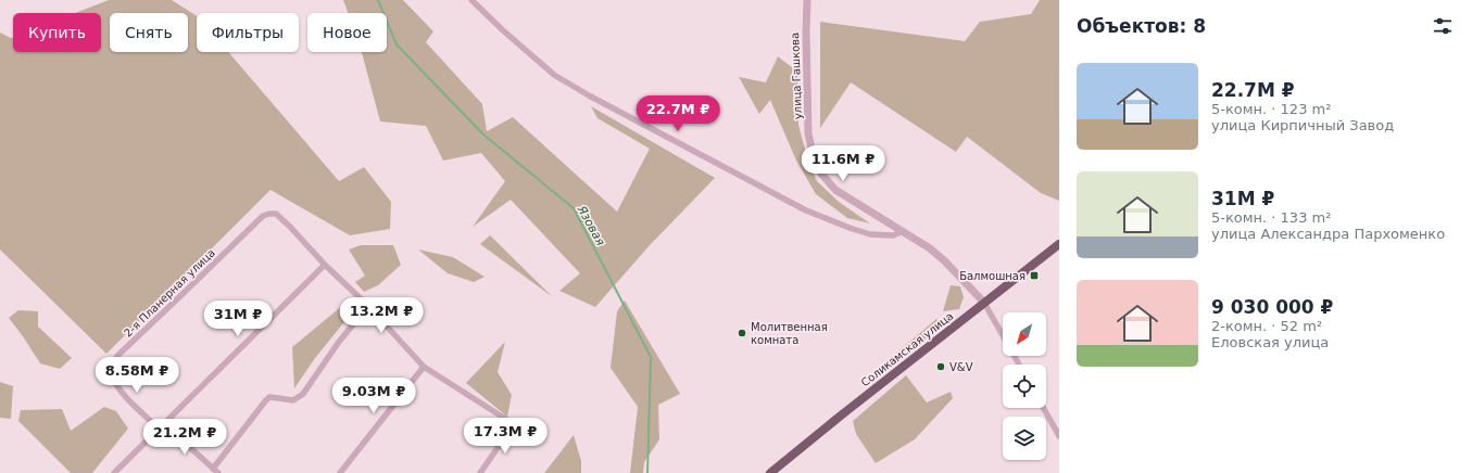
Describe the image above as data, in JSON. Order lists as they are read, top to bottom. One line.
{"streets":{"main road":["Соликамская улица"],"street":["улица Гашкова","2-я Планерная улица"]},"crossings":[["улица Гашкова","Соликамская улица"]],"water":["Язовая"],"places":{"transit":["Балмошная"],"other":["Молитвенная комната","V&V"]},"north":"bottom left","page":{"heading":"Объектов: 8","chip":["Купить","Снять","Фильтры","Новое"],"list":[{"name":"22.7M ₽","note":"5-комн. · 123 m² · улица Кирпичный Завод"},{"name":"31M ₽","note":"5-комн. · 133 m² · улица Александра Пархоменко"},{"name":"9 030 000 ₽","note":"2-комн. · 52 m² · Еловская улица"}],"price":["22.7M ₽","11.6M ₽","13.2M ₽","31M ₽","8.58M ₽","9.03M ₽","17.3M ₽","21.2M ₽"]}}
